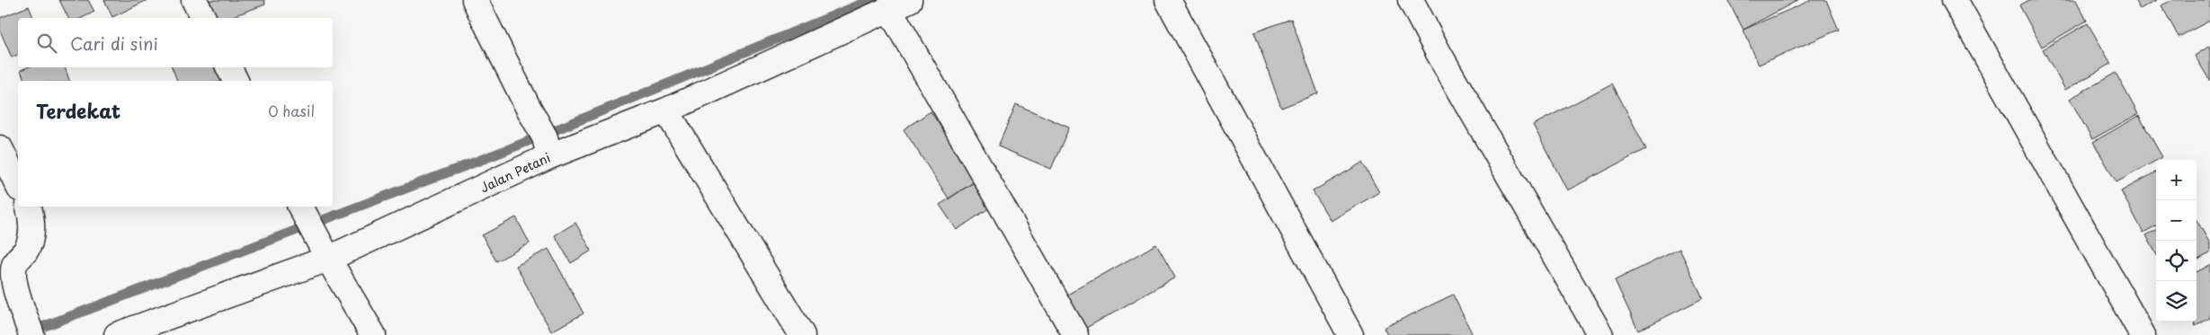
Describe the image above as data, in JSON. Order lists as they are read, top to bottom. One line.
{"streets":{"street":["Jalan Petani"]},"page":{"search":"Cari di sini","heading":["Terdekat","0 hasil"],"map_buttons":["+","−"]}}
